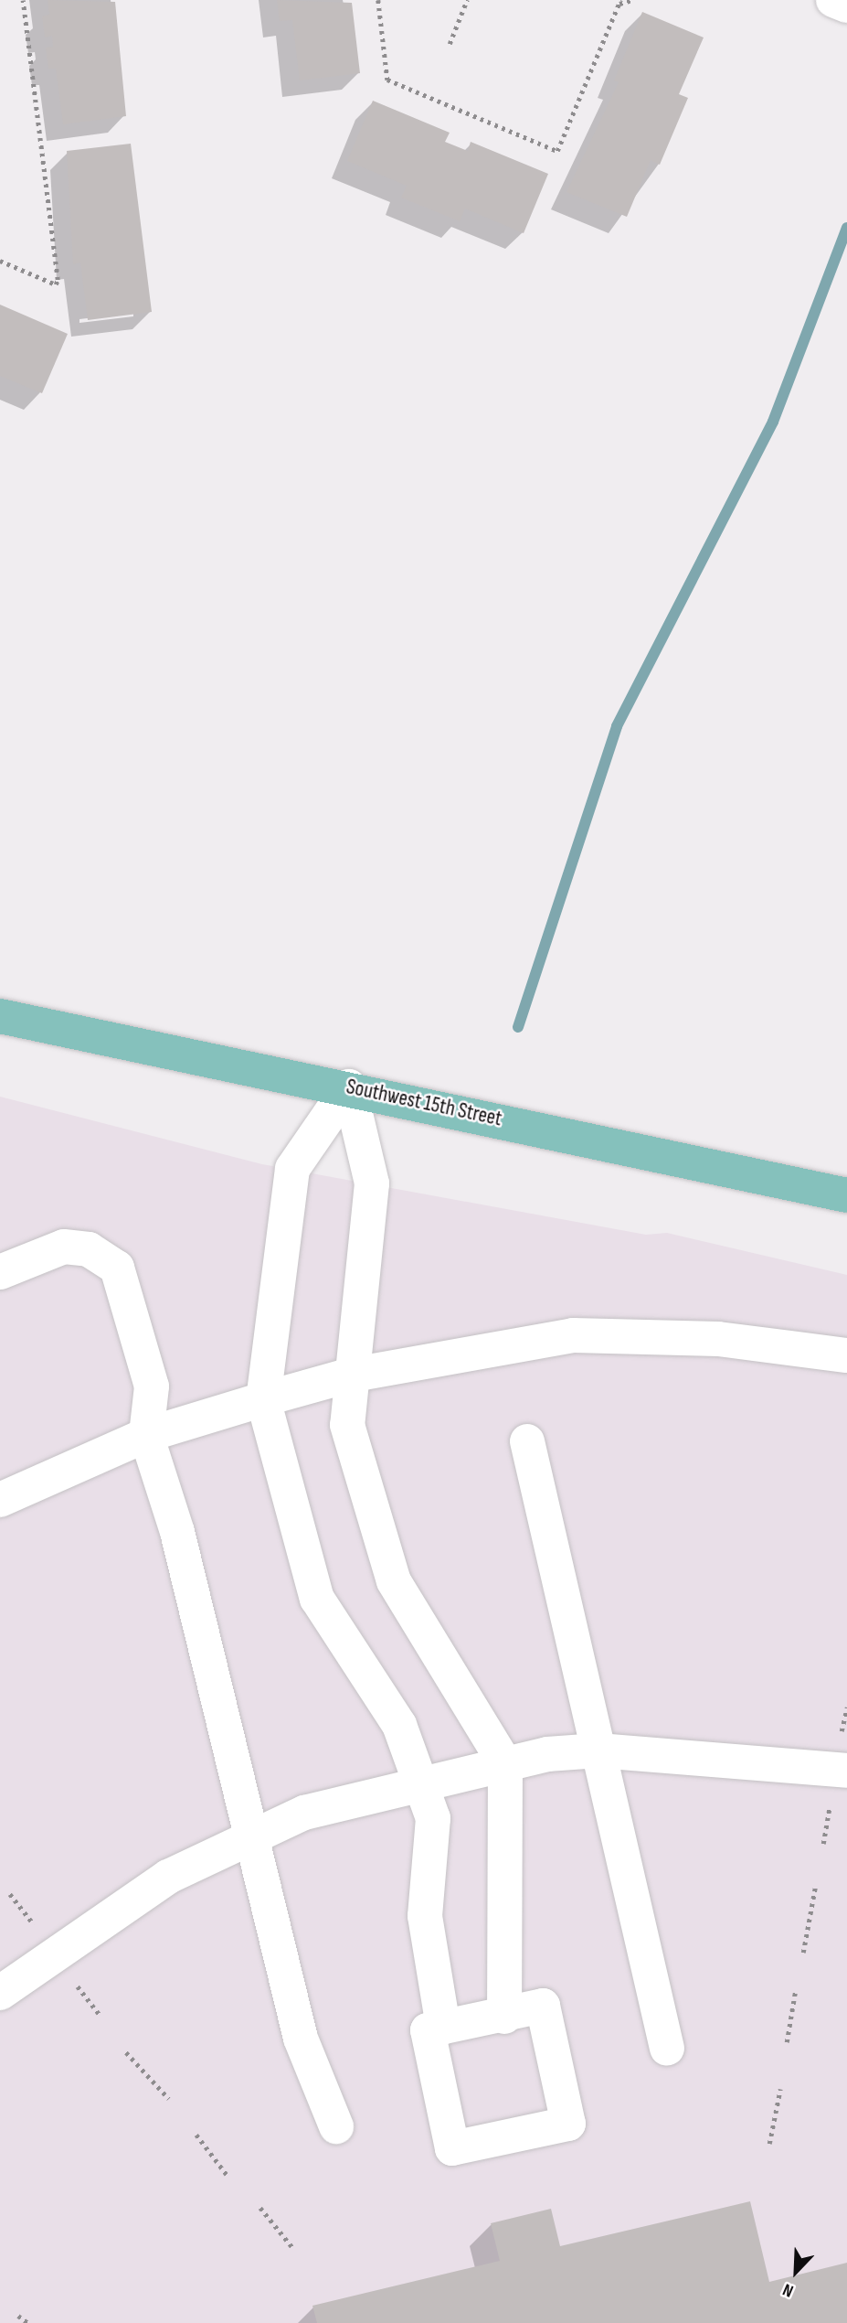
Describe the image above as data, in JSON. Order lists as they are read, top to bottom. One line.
{"streets":{"main road":["Southwest 15th Street"]},"north":"bottom left"}
